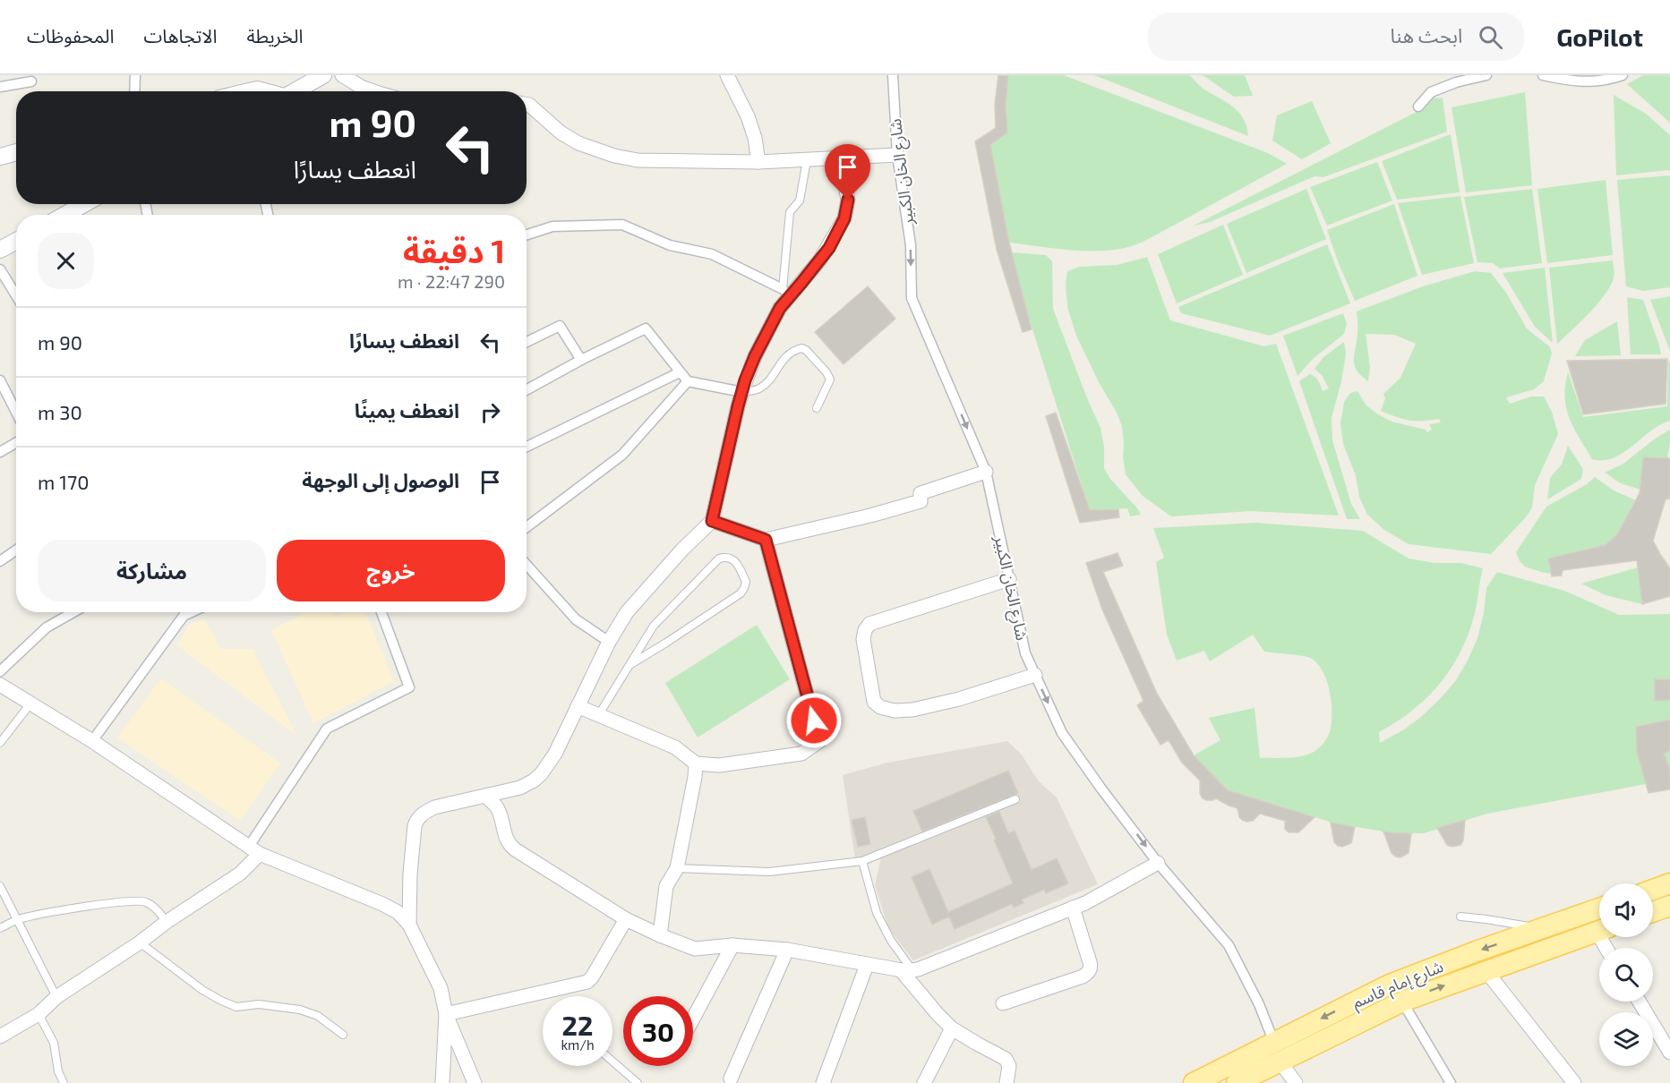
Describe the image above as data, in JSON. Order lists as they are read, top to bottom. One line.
{"streets":{"main road":["شارع إمام قاسم"],"street":["شارع الخان الكبير"]},"crossings":[["شارع الخان الكبير","شارع إمام قاسم"]],"one_way":["شارع الخان الكبير"],"page":{"header":"GoPilot","search":"ابحث هنا","nav":["الخريطة","الاتجاهات","المحفوظات"],"turn":["90 m","انعطف يسارًا"],"heading":["1 دقيقة","290 m · 22:47"],"list":[{"name":"انعطف يسارًا","value":"90 m"},{"name":"انعطف يمينًا","value":"30 m"},{"name":"الوصول إلى الوجهة","value":"170 m"}],"buttons":["خروج","مشاركة"],"speed":"22 km/h","limit":"30"}}
